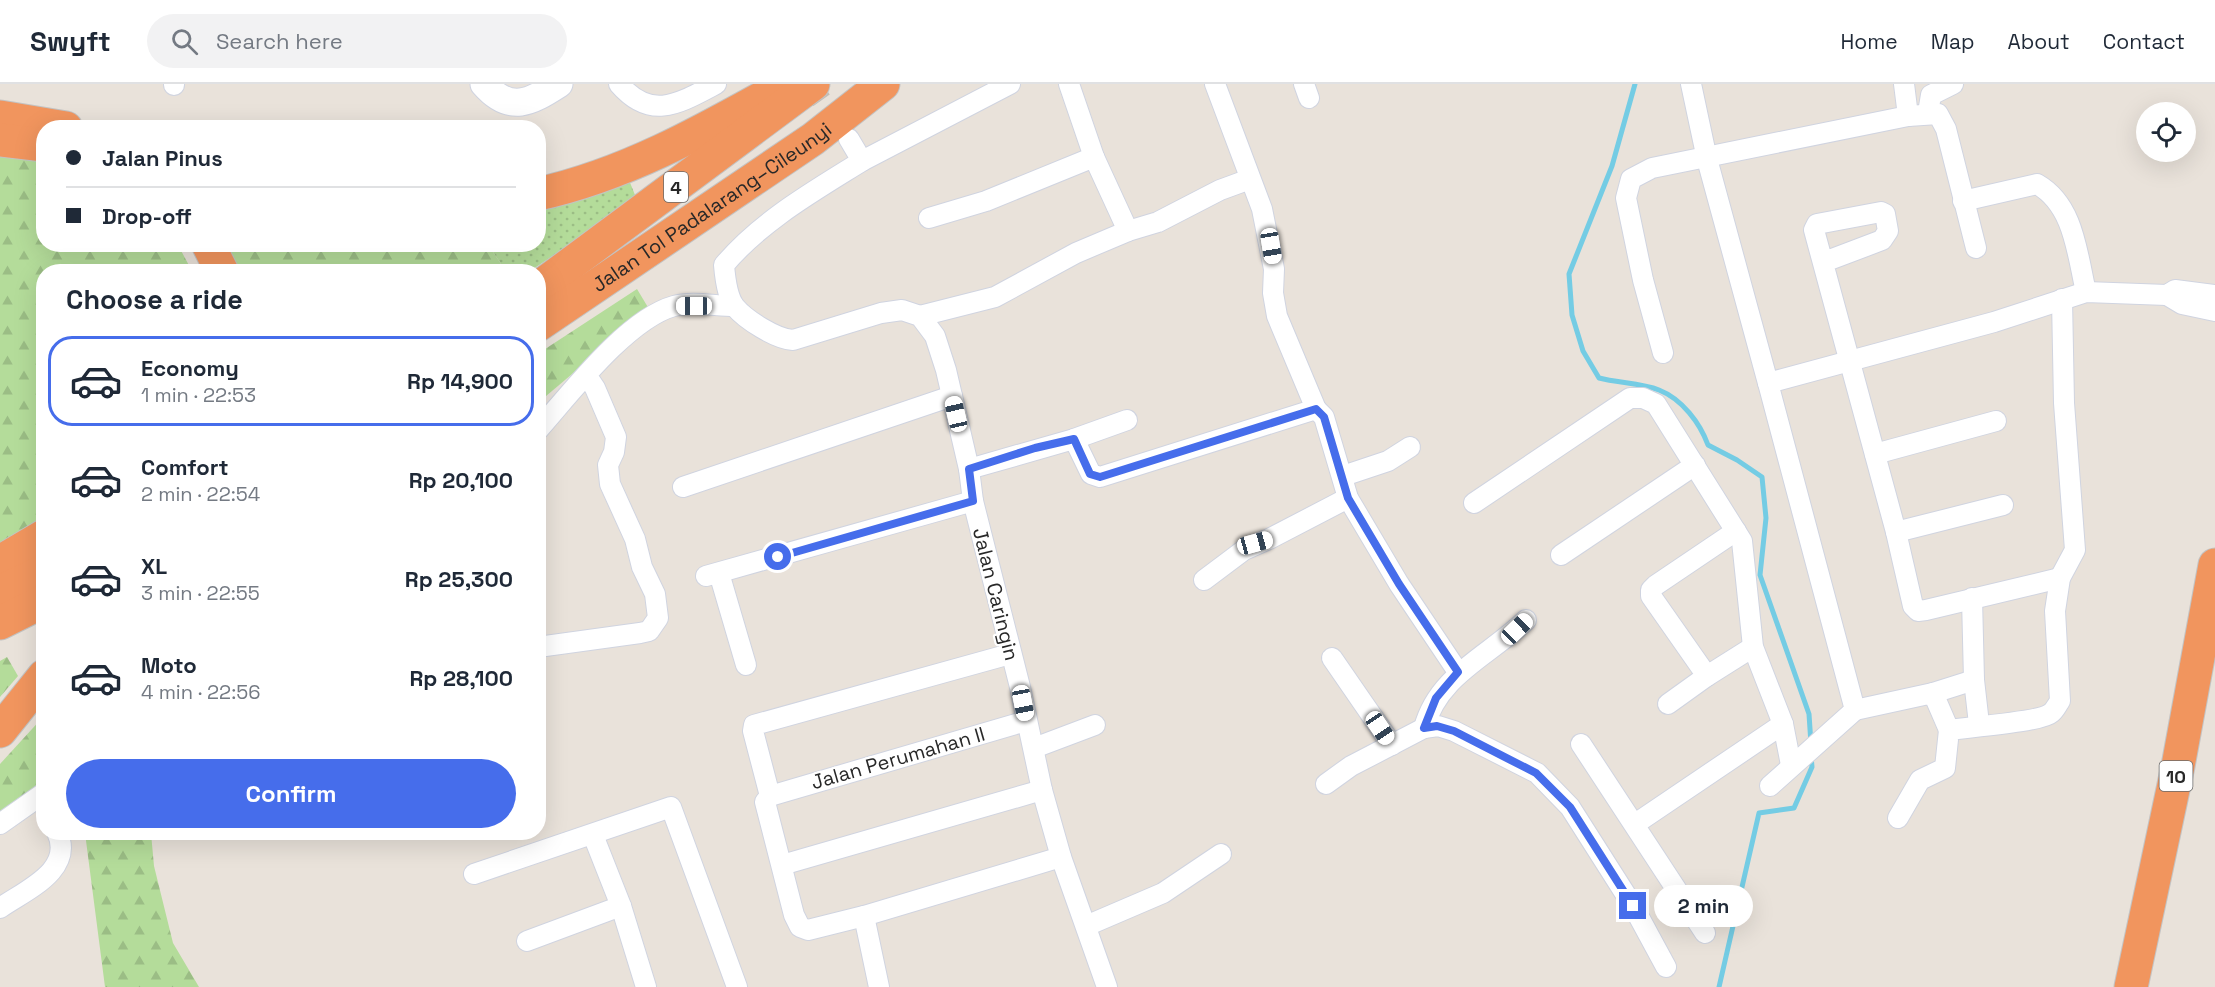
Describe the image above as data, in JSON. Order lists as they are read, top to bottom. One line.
{"streets":{"highway":["4","Jalan Tol Padalarang–Cileunyi","10"],"street":["Jalan Caringin","Jalan Perumahan II"]},"crossings":[["Jalan Caringin","Jalan Perumahan II"]],"page":{"header":"Swyft","search":"Search here","nav":["Home","Map","About","Contact"],"banner":["Jalan Pinus","Drop-off"],"heading":"Choose a ride","list":[{"name":"Economy","note":"1 min · 22:53","value":"Rp 14,900"},{"name":"Comfort","note":"2 min · 22:54","value":"Rp 20,100"},{"name":"XL","note":"3 min · 22:55","value":"Rp 25,300"},{"name":"Moto","note":"4 min · 22:56","value":"Rp 28,100"}],"buttons":"Confirm","bubble":"2 min"}}
